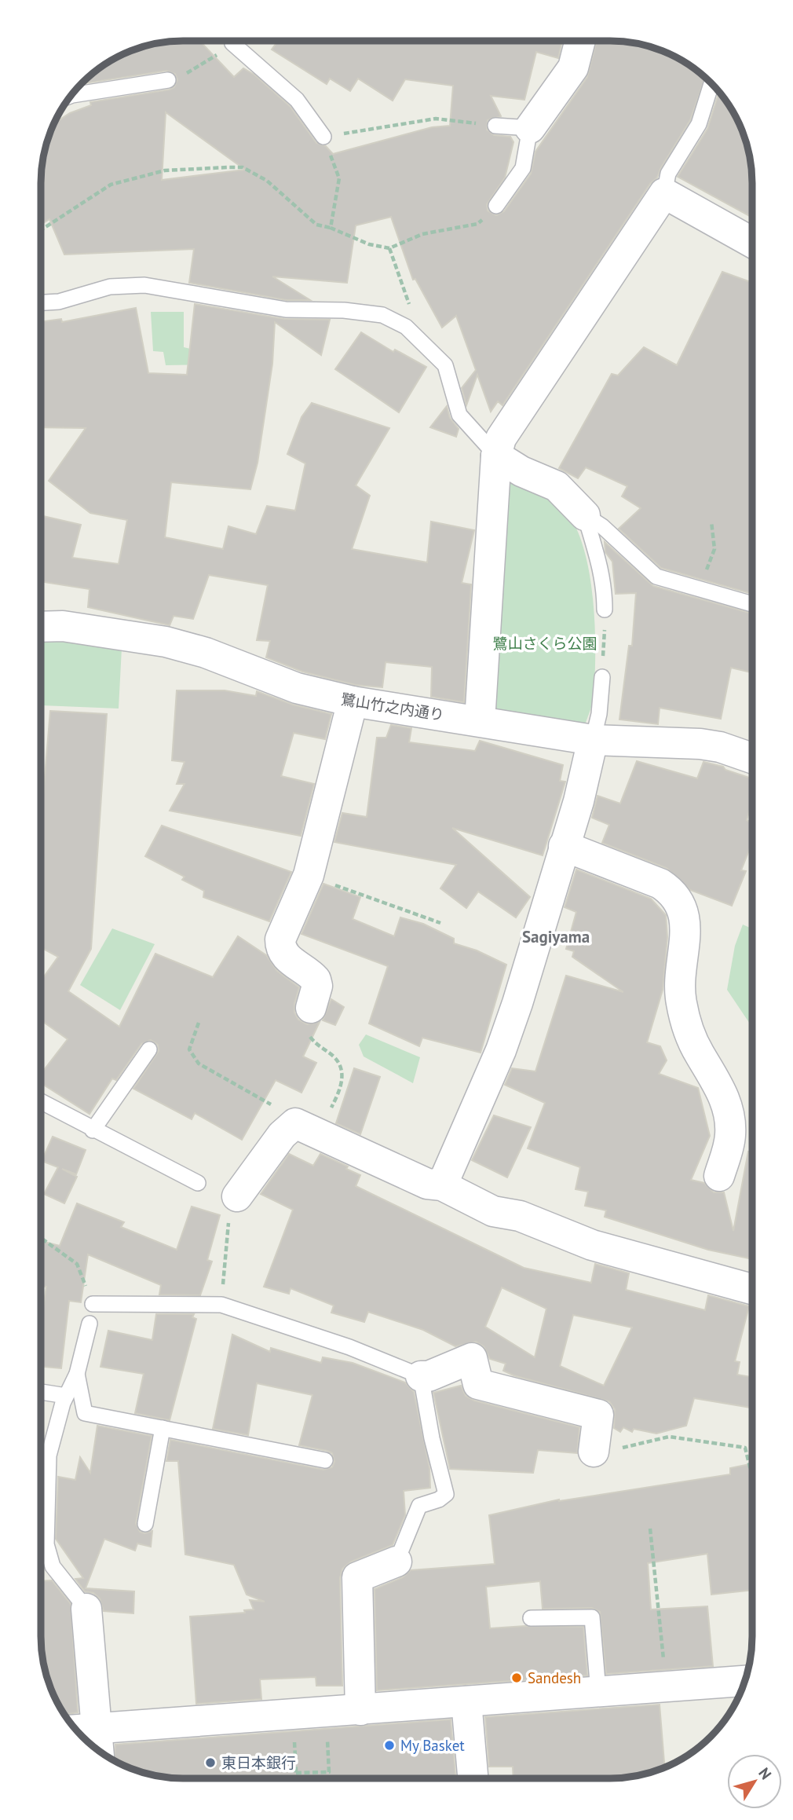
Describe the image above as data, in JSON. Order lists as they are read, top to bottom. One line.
{"streets":{"street":["鷺山竹之内通り"]},"districts":["Sagiyama"],"parks":["鷺山さくら公園"],"places":["Sandesh","My Basket","東日本銀行"],"north":"top right"}
